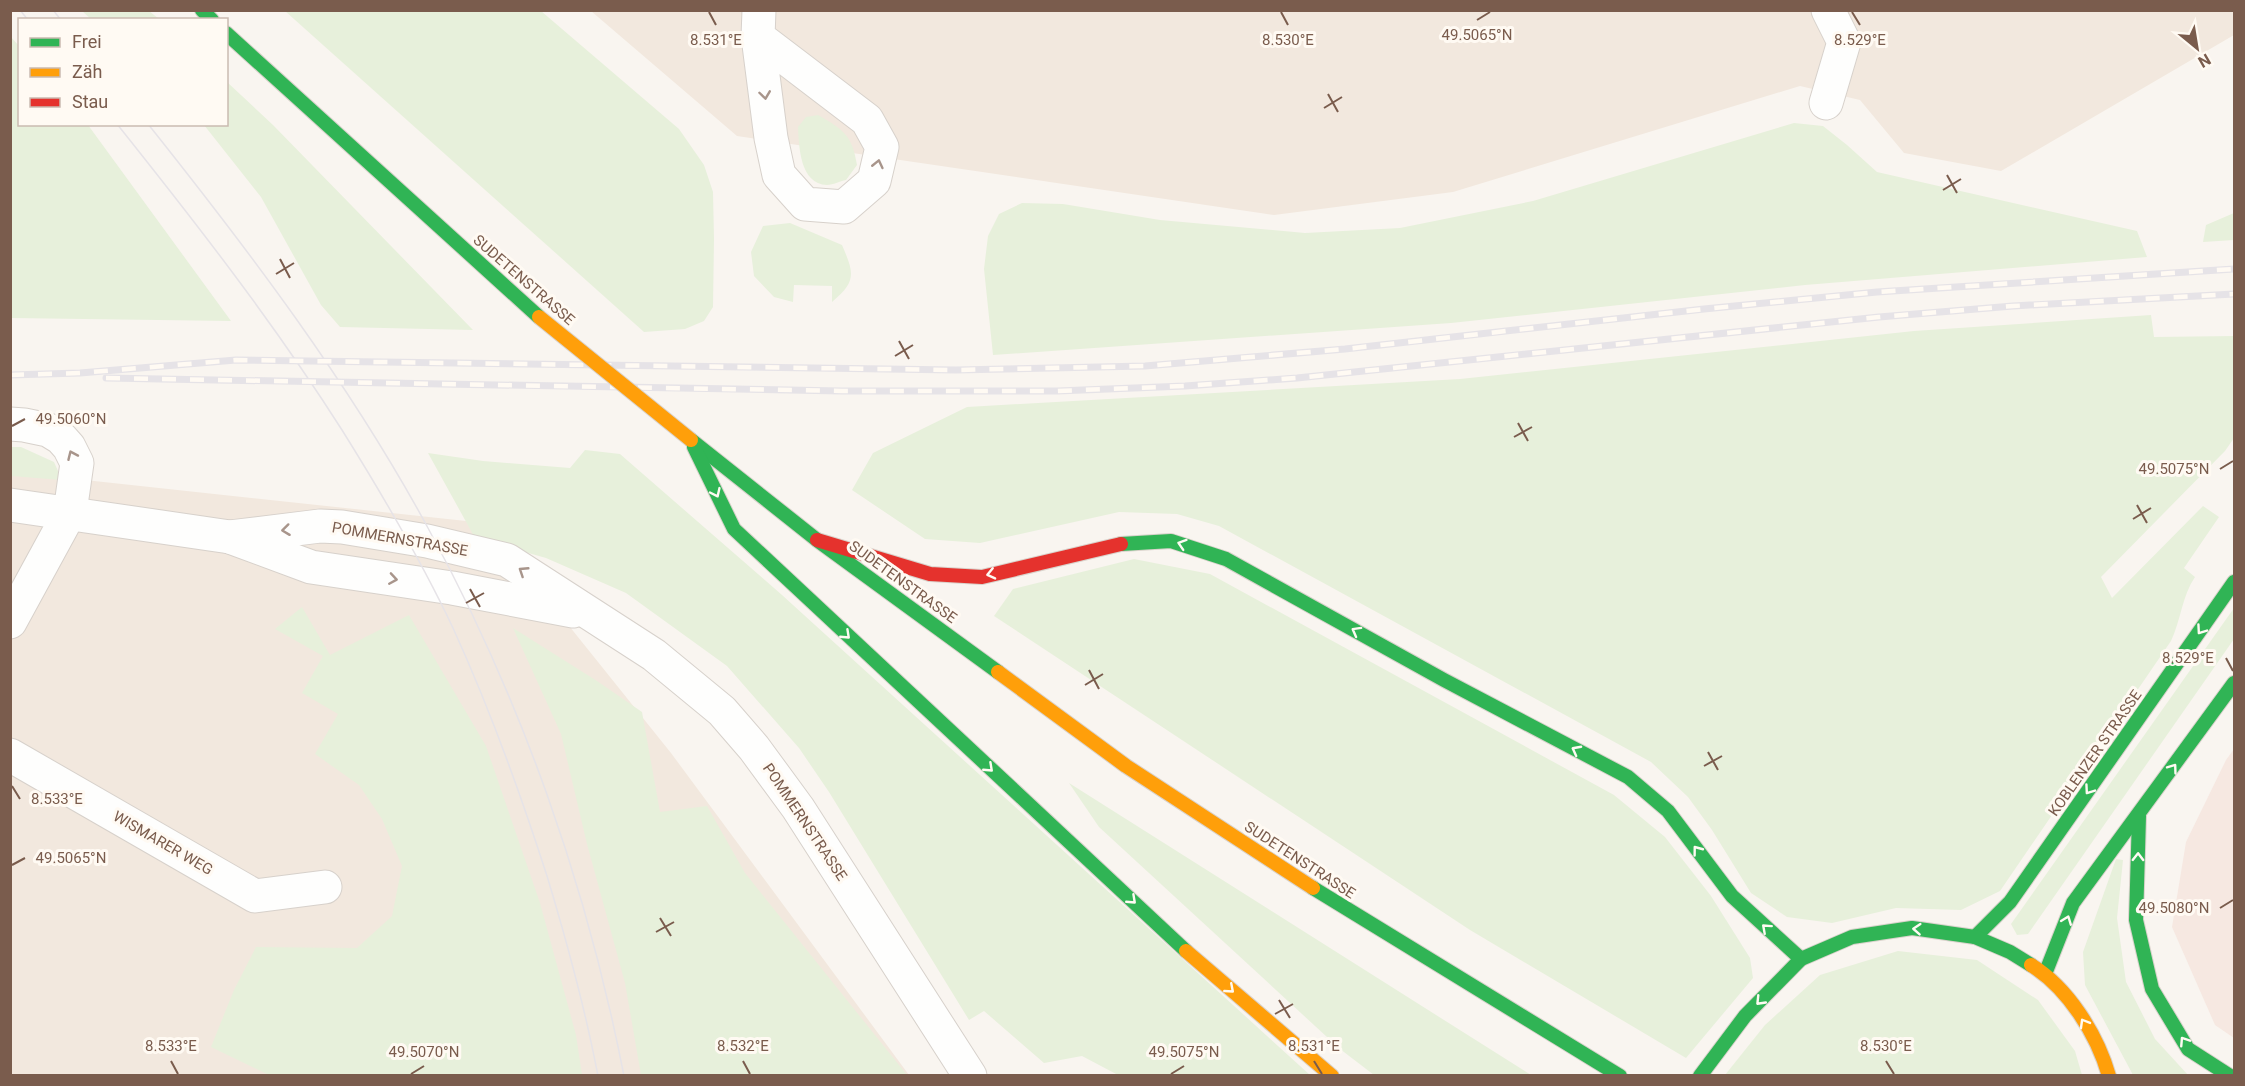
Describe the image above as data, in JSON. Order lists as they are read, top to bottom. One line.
{"streets":{"main road":["SUDETENSTRASSE","KOBLENZER STRASSE"],"street":["POMMERNSTRASSE","WISMARER WEG"]},"legend":["Frei","Zäh","Stau"],"north":"bottom right","coordinates":["49.5065°N","8.531°E","8.530°E","8.529°E","49.5060°N","49.5075°N","8.533°E","49.5080°N","8.532°E","49.5070°N"]}
